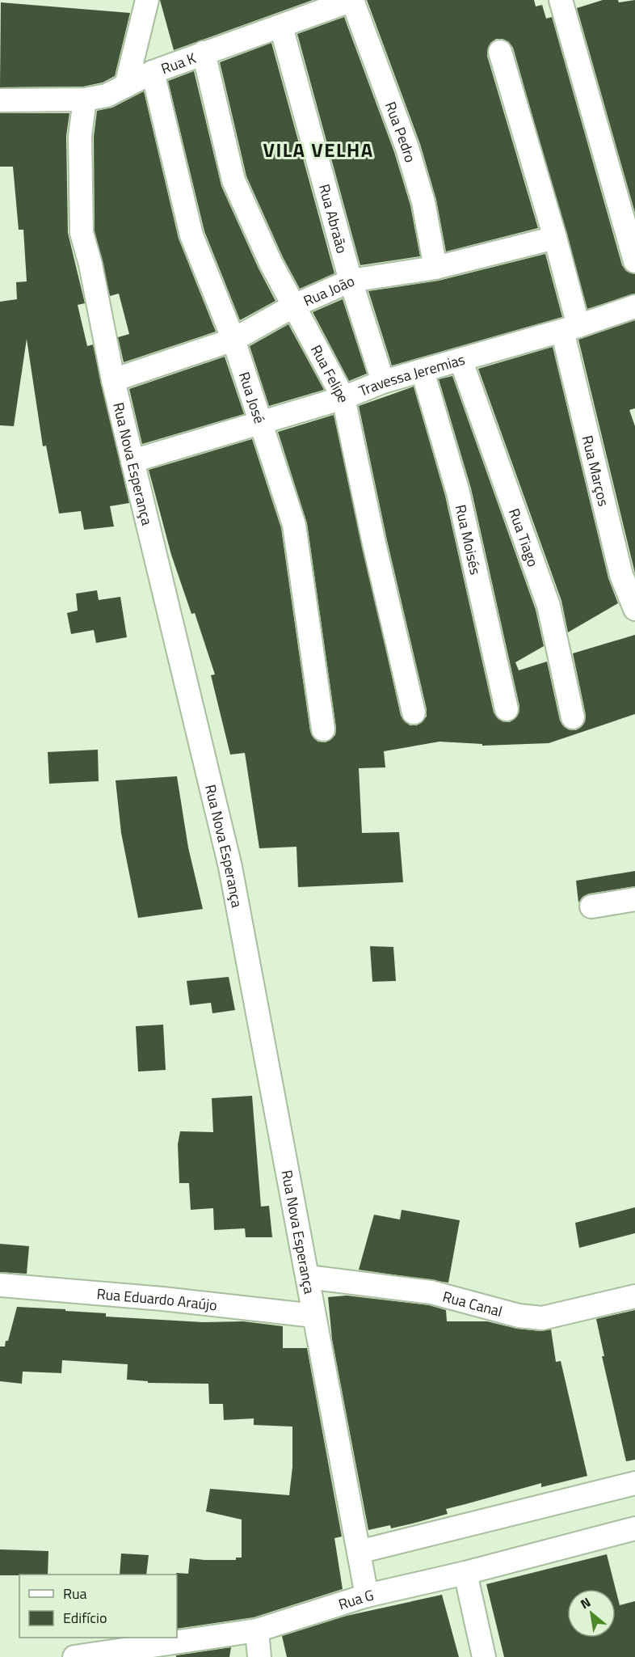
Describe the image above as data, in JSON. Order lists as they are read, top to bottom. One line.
{"streets":{"street":["Rua K","Rua Pedro","Rua Abraão","Rua João","Rua Felipe","Travessa Jeremias","Rua José","Rua Nova Esperança","Rua Marços","Rua Tiago","Rua Moisés","Rua Eduardo Araújo","Rua Canal","Rua G"]},"crossings":[["Rua K","Rua Pedro"],["Rua K","Rua Abraão"],["Rua K","Rua Felipe"],["Rua K","Rua José"],["Rua K","Rua Nova Esperança"],["Rua Pedro","Rua João"],["Rua Abraão","Rua João"],["Rua Abraão","Travessa Jeremias"],["Rua João","Rua Felipe"],["Rua João","Rua José"],["Rua João","Rua Nova Esperança"],["Rua João","Rua Marços"],["Rua Felipe","Travessa Jeremias"],["Travessa Jeremias","Rua José"],["Travessa Jeremias","Rua Nova Esperança"],["Travessa Jeremias","Rua Marços"],["Travessa Jeremias","Rua Tiago"],["Travessa Jeremias","Rua Moisés"],["Rua Nova Esperança","Rua Eduardo Araújo"],["Rua Nova Esperança","Rua Canal"],["Rua Nova Esperança","Rua G"]],"districts":["VILA VELHA"],"legend":["Rua","Edifício"],"north":"top left"}
